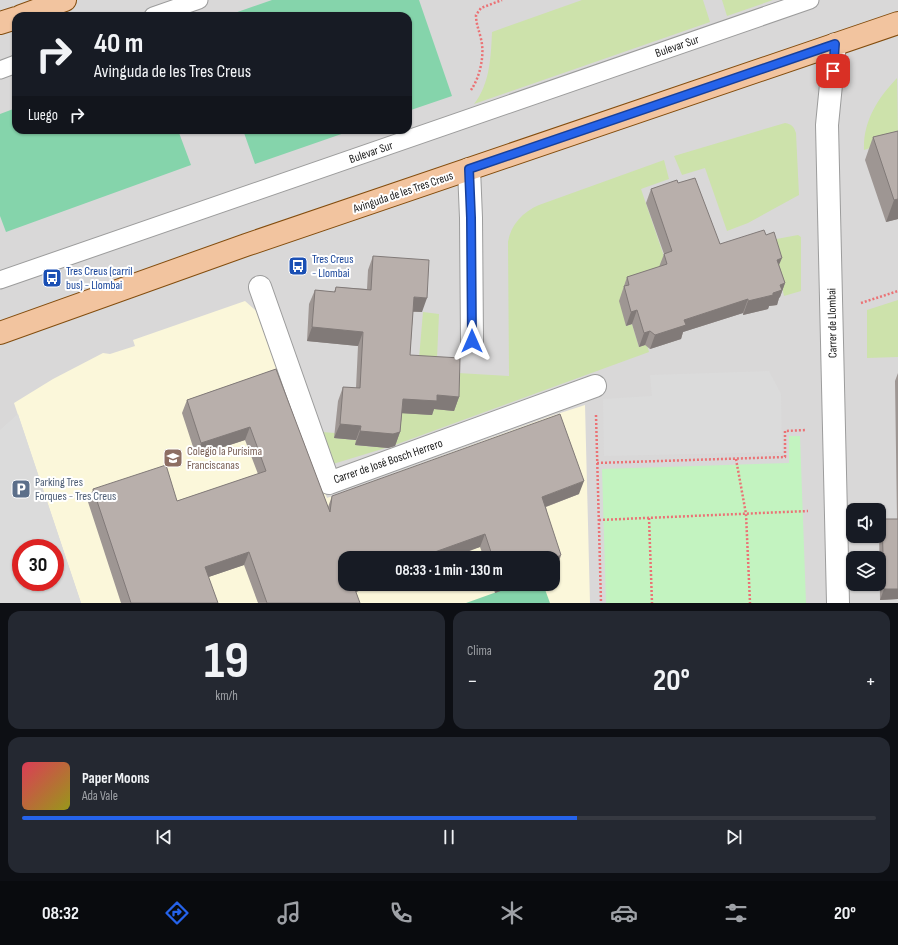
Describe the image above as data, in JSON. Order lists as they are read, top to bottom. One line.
{"streets":{"main road":["Avinguda de les Tres Creus"],"street":["Carrer de Llombai","Carrer de José Bosch Herrero"],"lane":["Bulevar Sur"]},"crossings":[["Avinguda de les Tres Creus","Carrer de Llombai"]],"places":{"bus stop":["Tres Creus - Llombai","Tres Creus (carril bus) - Llombai"],"school or university":["Colegio la Purísima Franciscanas"],"parking":["Parking Tres Forques - Tres Creus"]},"page":{"turn":["40 m","Avinguda de les Tres Creus"],"then":"Luego","limit":"30","trip":"08:33 · 1 min · 130 m","tile":[["19","km/h"],"Clima"],"heat":["−","20°","+"],"song":["Paper Moons","Ada Vale"],"tabs":["08:32","20°"]}}
